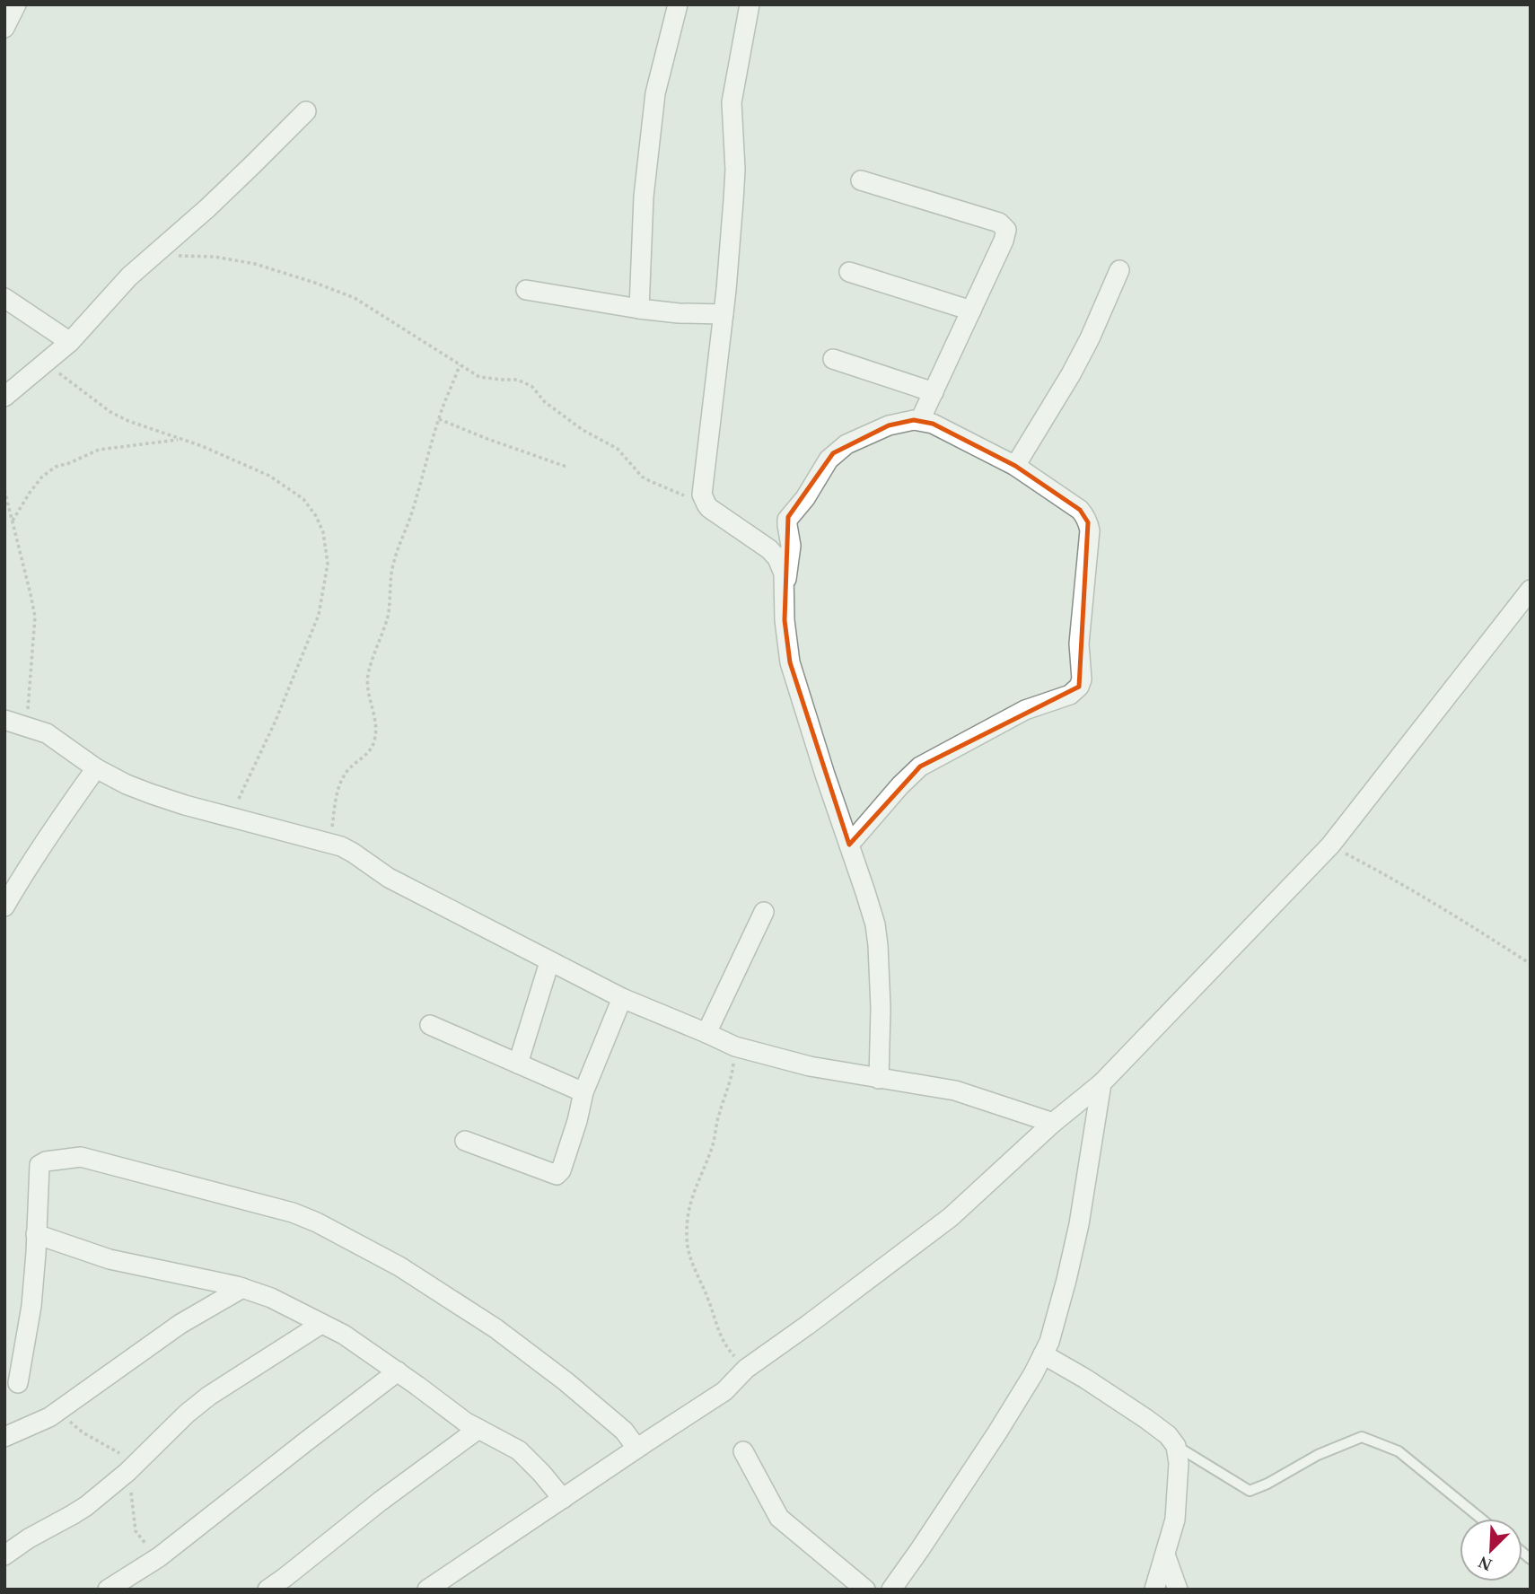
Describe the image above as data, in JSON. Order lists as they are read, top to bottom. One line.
{"north":"bottom left"}
